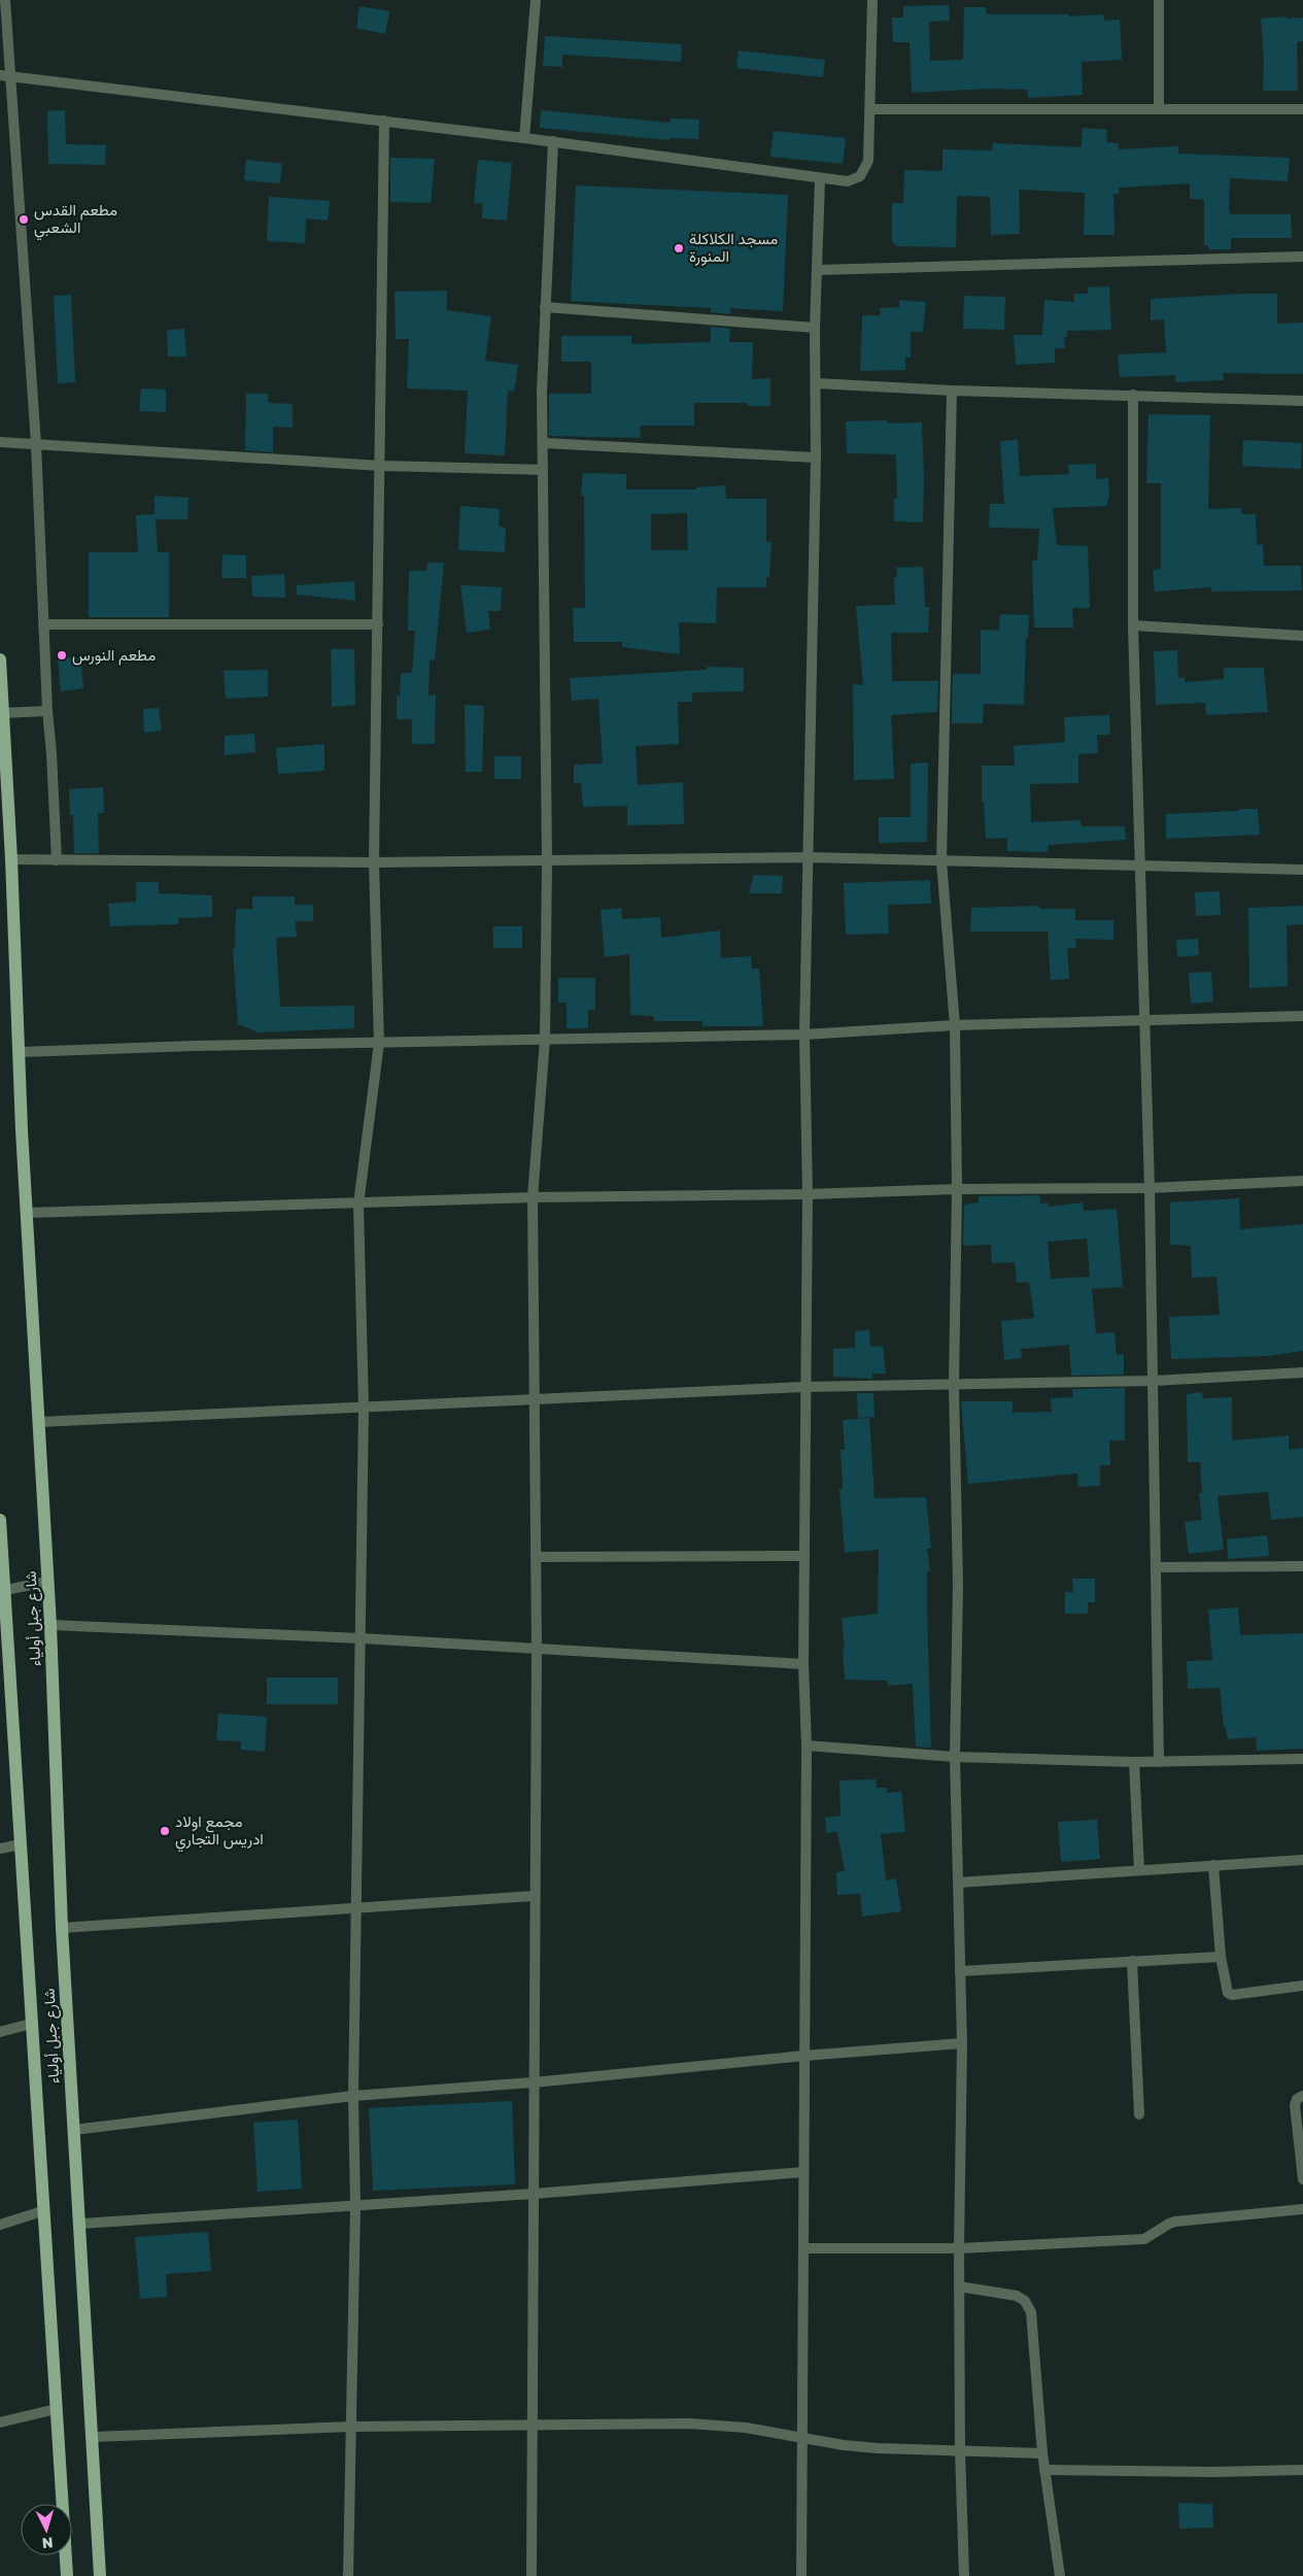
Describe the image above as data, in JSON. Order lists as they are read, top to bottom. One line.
{"streets":{"main road":["شارع جبل أولياء"]},"places":["مطعم القدس الشعبي","مسجد الكلاكلة المنورة","مطعم النورس","مجمع اولاد ادريس التجاري"],"north":"bottom"}
